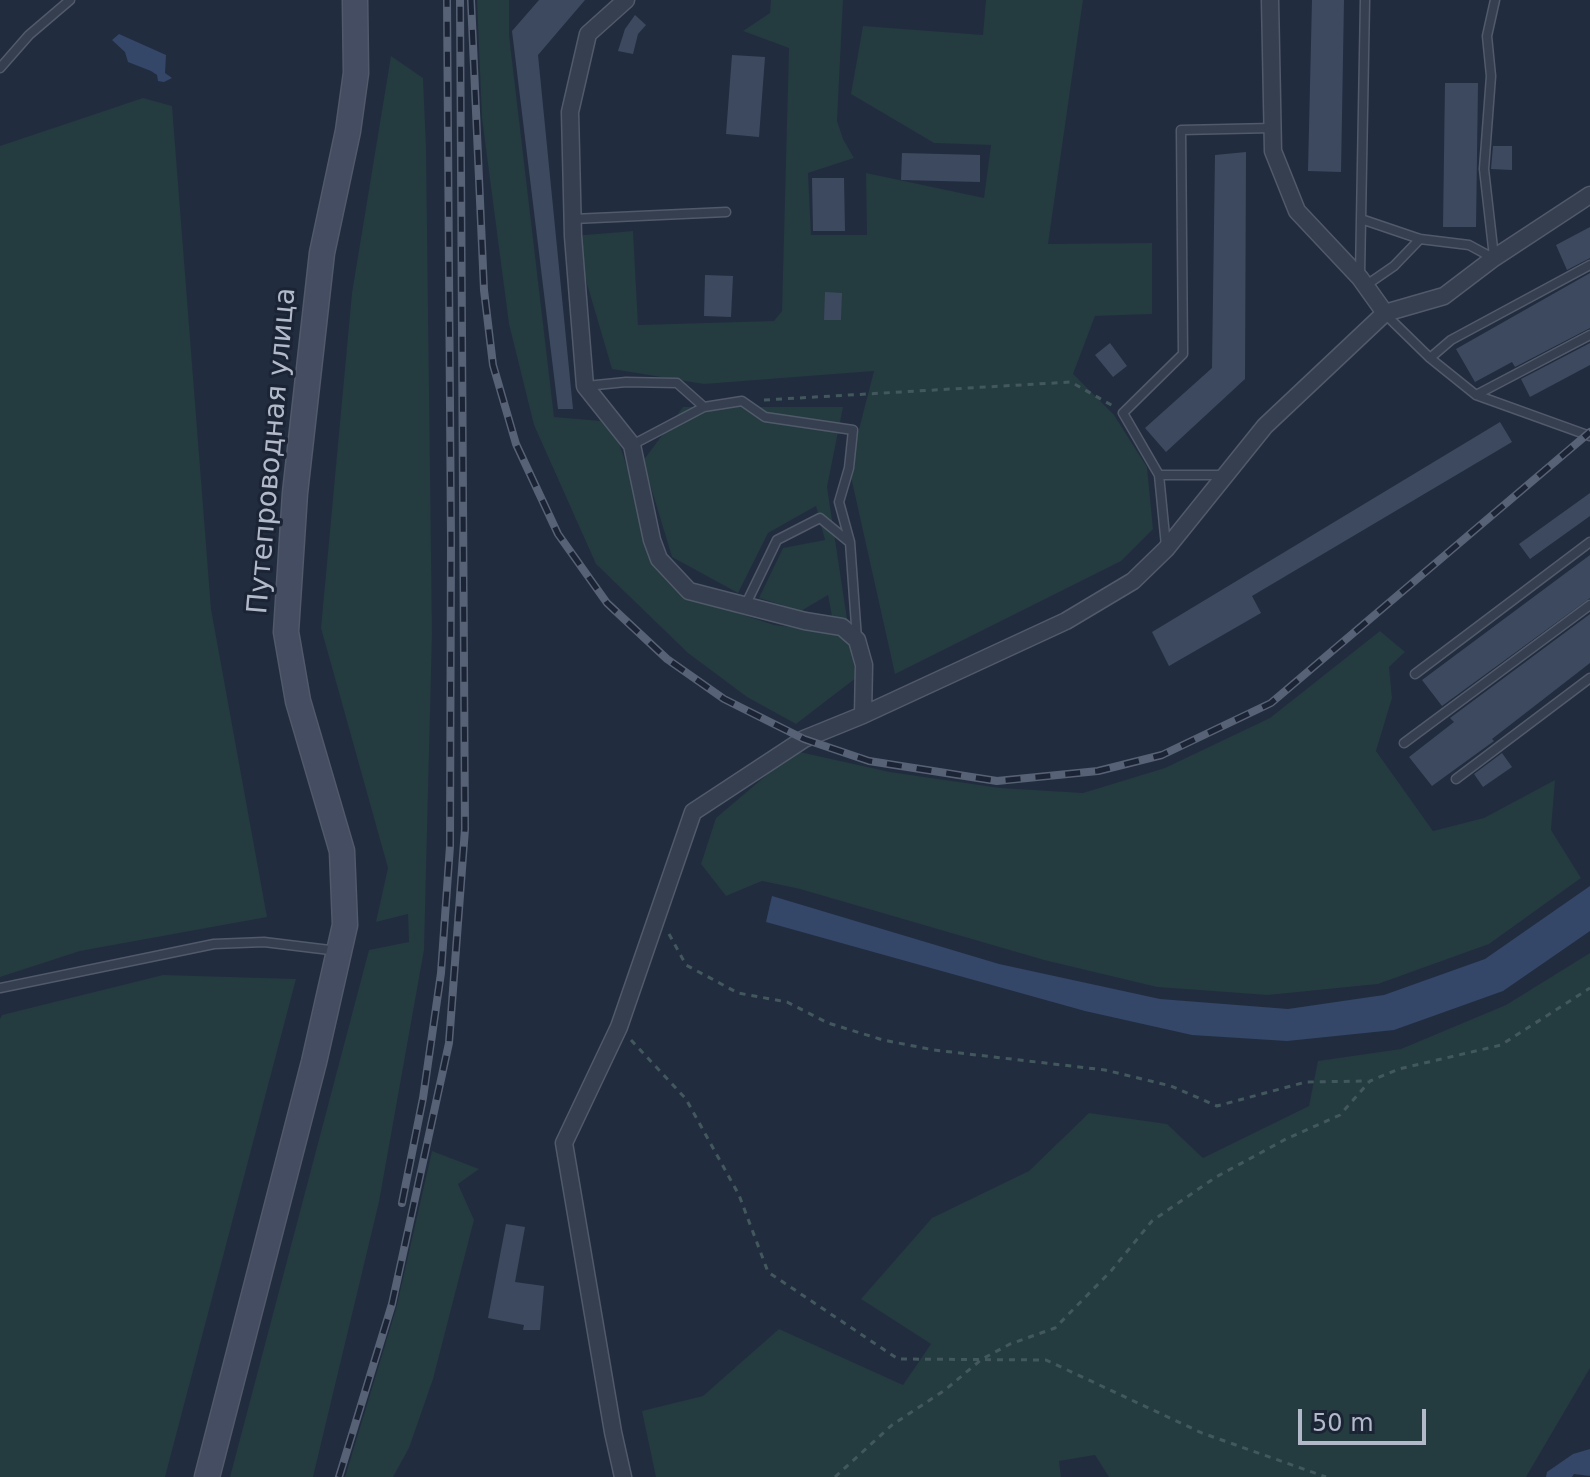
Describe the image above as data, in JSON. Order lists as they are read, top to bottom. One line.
{"streets":{"main road":["Путепроводная улица"]},"scale_bar":"50 m"}
